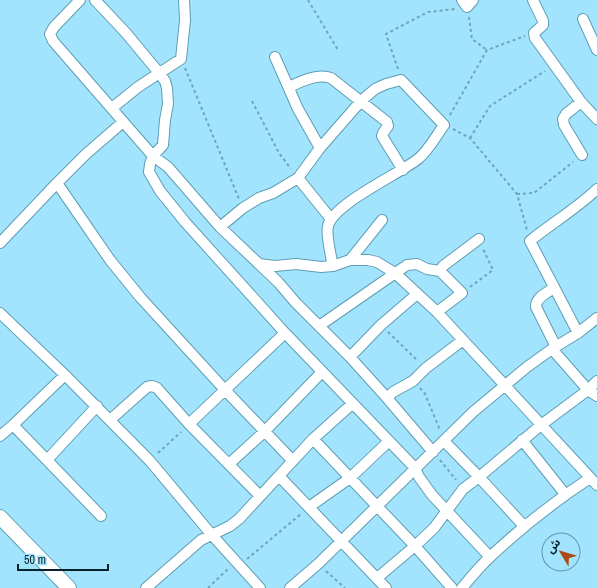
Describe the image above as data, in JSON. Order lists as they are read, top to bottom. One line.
{"scale_bar":"50 m","north":"top left"}
